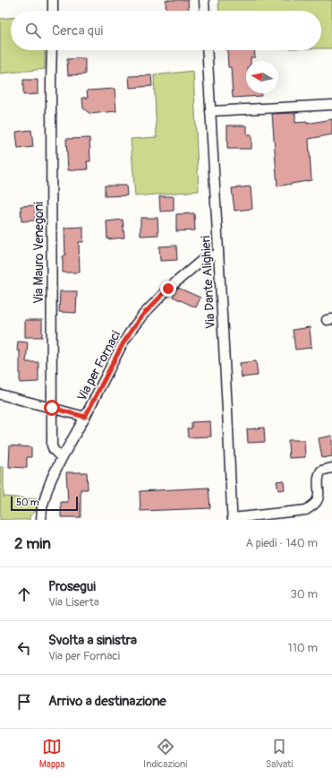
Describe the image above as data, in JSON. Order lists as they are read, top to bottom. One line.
{"streets":{"street":["Via Mauro Venegoni","Via Dante Alighieri","Via per Fornaci"]},"crossings":[["Via Mauro Venegoni","Via per Fornaci"],["Via Dante Alighieri","Via per Fornaci"]],"scale_bar":"50 m","north":"left","page":{"search":"Cerca qui","scale":"50 m","heading":["2 min","A piedi · 140 m"],"list":[["Prosegui","Via Liserta","30 m"],["Svolta a sinistra","Via per Fornaci","110 m"],"Arrivo a destinazione"],"nav":["Mappa","Indicazioni","Salvati"]}}
